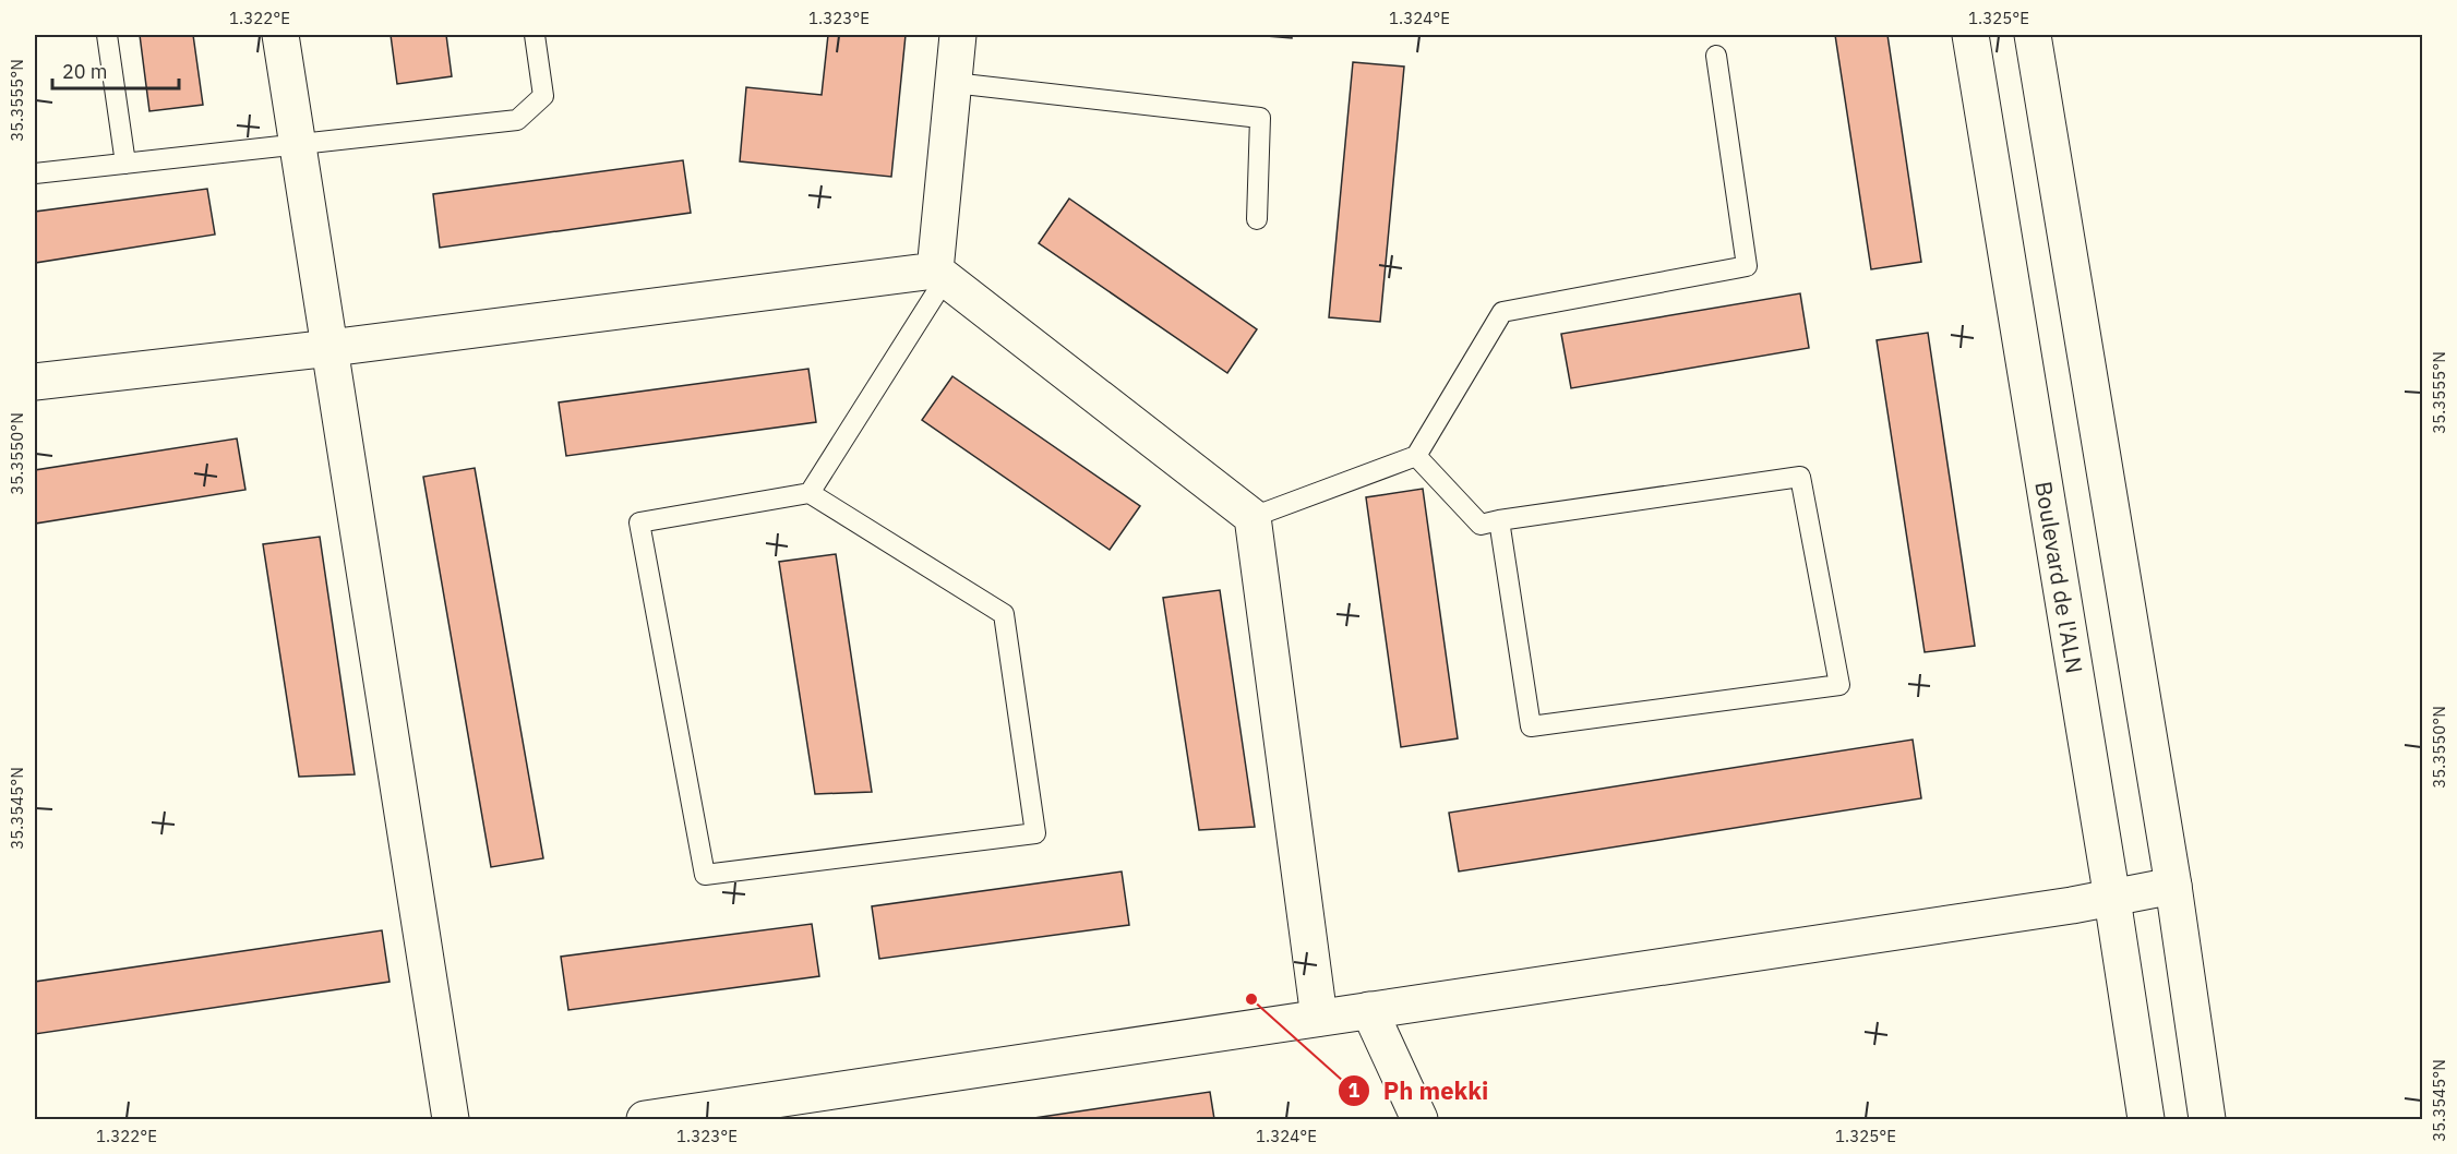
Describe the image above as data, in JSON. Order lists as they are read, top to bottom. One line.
{"streets":{"street":["Boulevard de l'ALN"]},"places":["Ph mekki"],"scale_bar":"20 m","coordinates":["1.322°E","1.323°E","1.324°E","1.325°E","35.3555°N","35.3550°N","35.3545°N"]}
